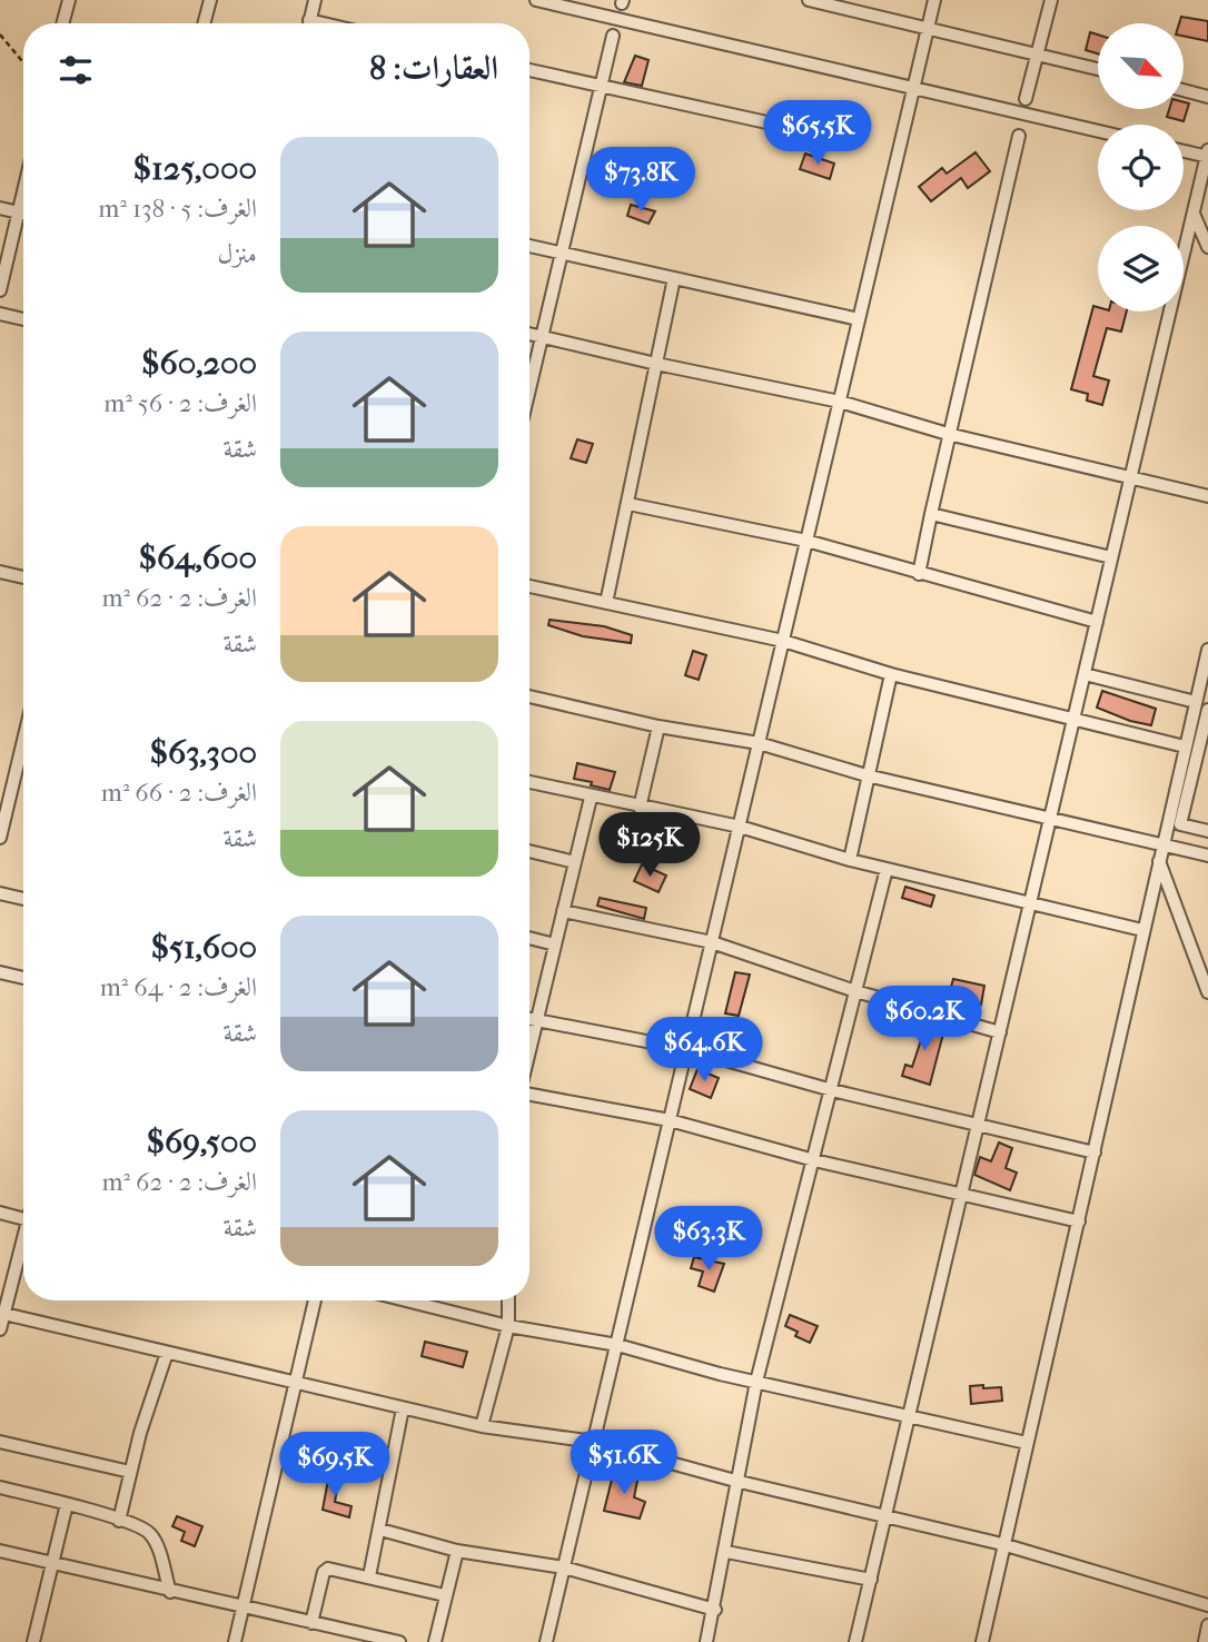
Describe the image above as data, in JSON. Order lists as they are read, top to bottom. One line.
{"north":"bottom right","page":{"heading":"العقارات: 8","price":["$65.5K","$73.8K","$125K","$60.2K","$64.6K","$63.3K","$51.6K","$69.5K"],"list":[{"name":"$125,000","note":"الغرف: 5 · 138 m² · منزل"},{"name":"$60,200","note":"الغرف: 2 · 56 m² · شقة"},{"name":"$64,600","note":"الغرف: 2 · 62 m² · شقة"},{"name":"$63,300","note":"الغرف: 2 · 66 m² · شقة"},{"name":"$51,600","note":"الغرف: 2 · 64 m² · شقة"},{"name":"$69,500","note":"الغرف: 2 · 62 m² · شقة"}]}}
